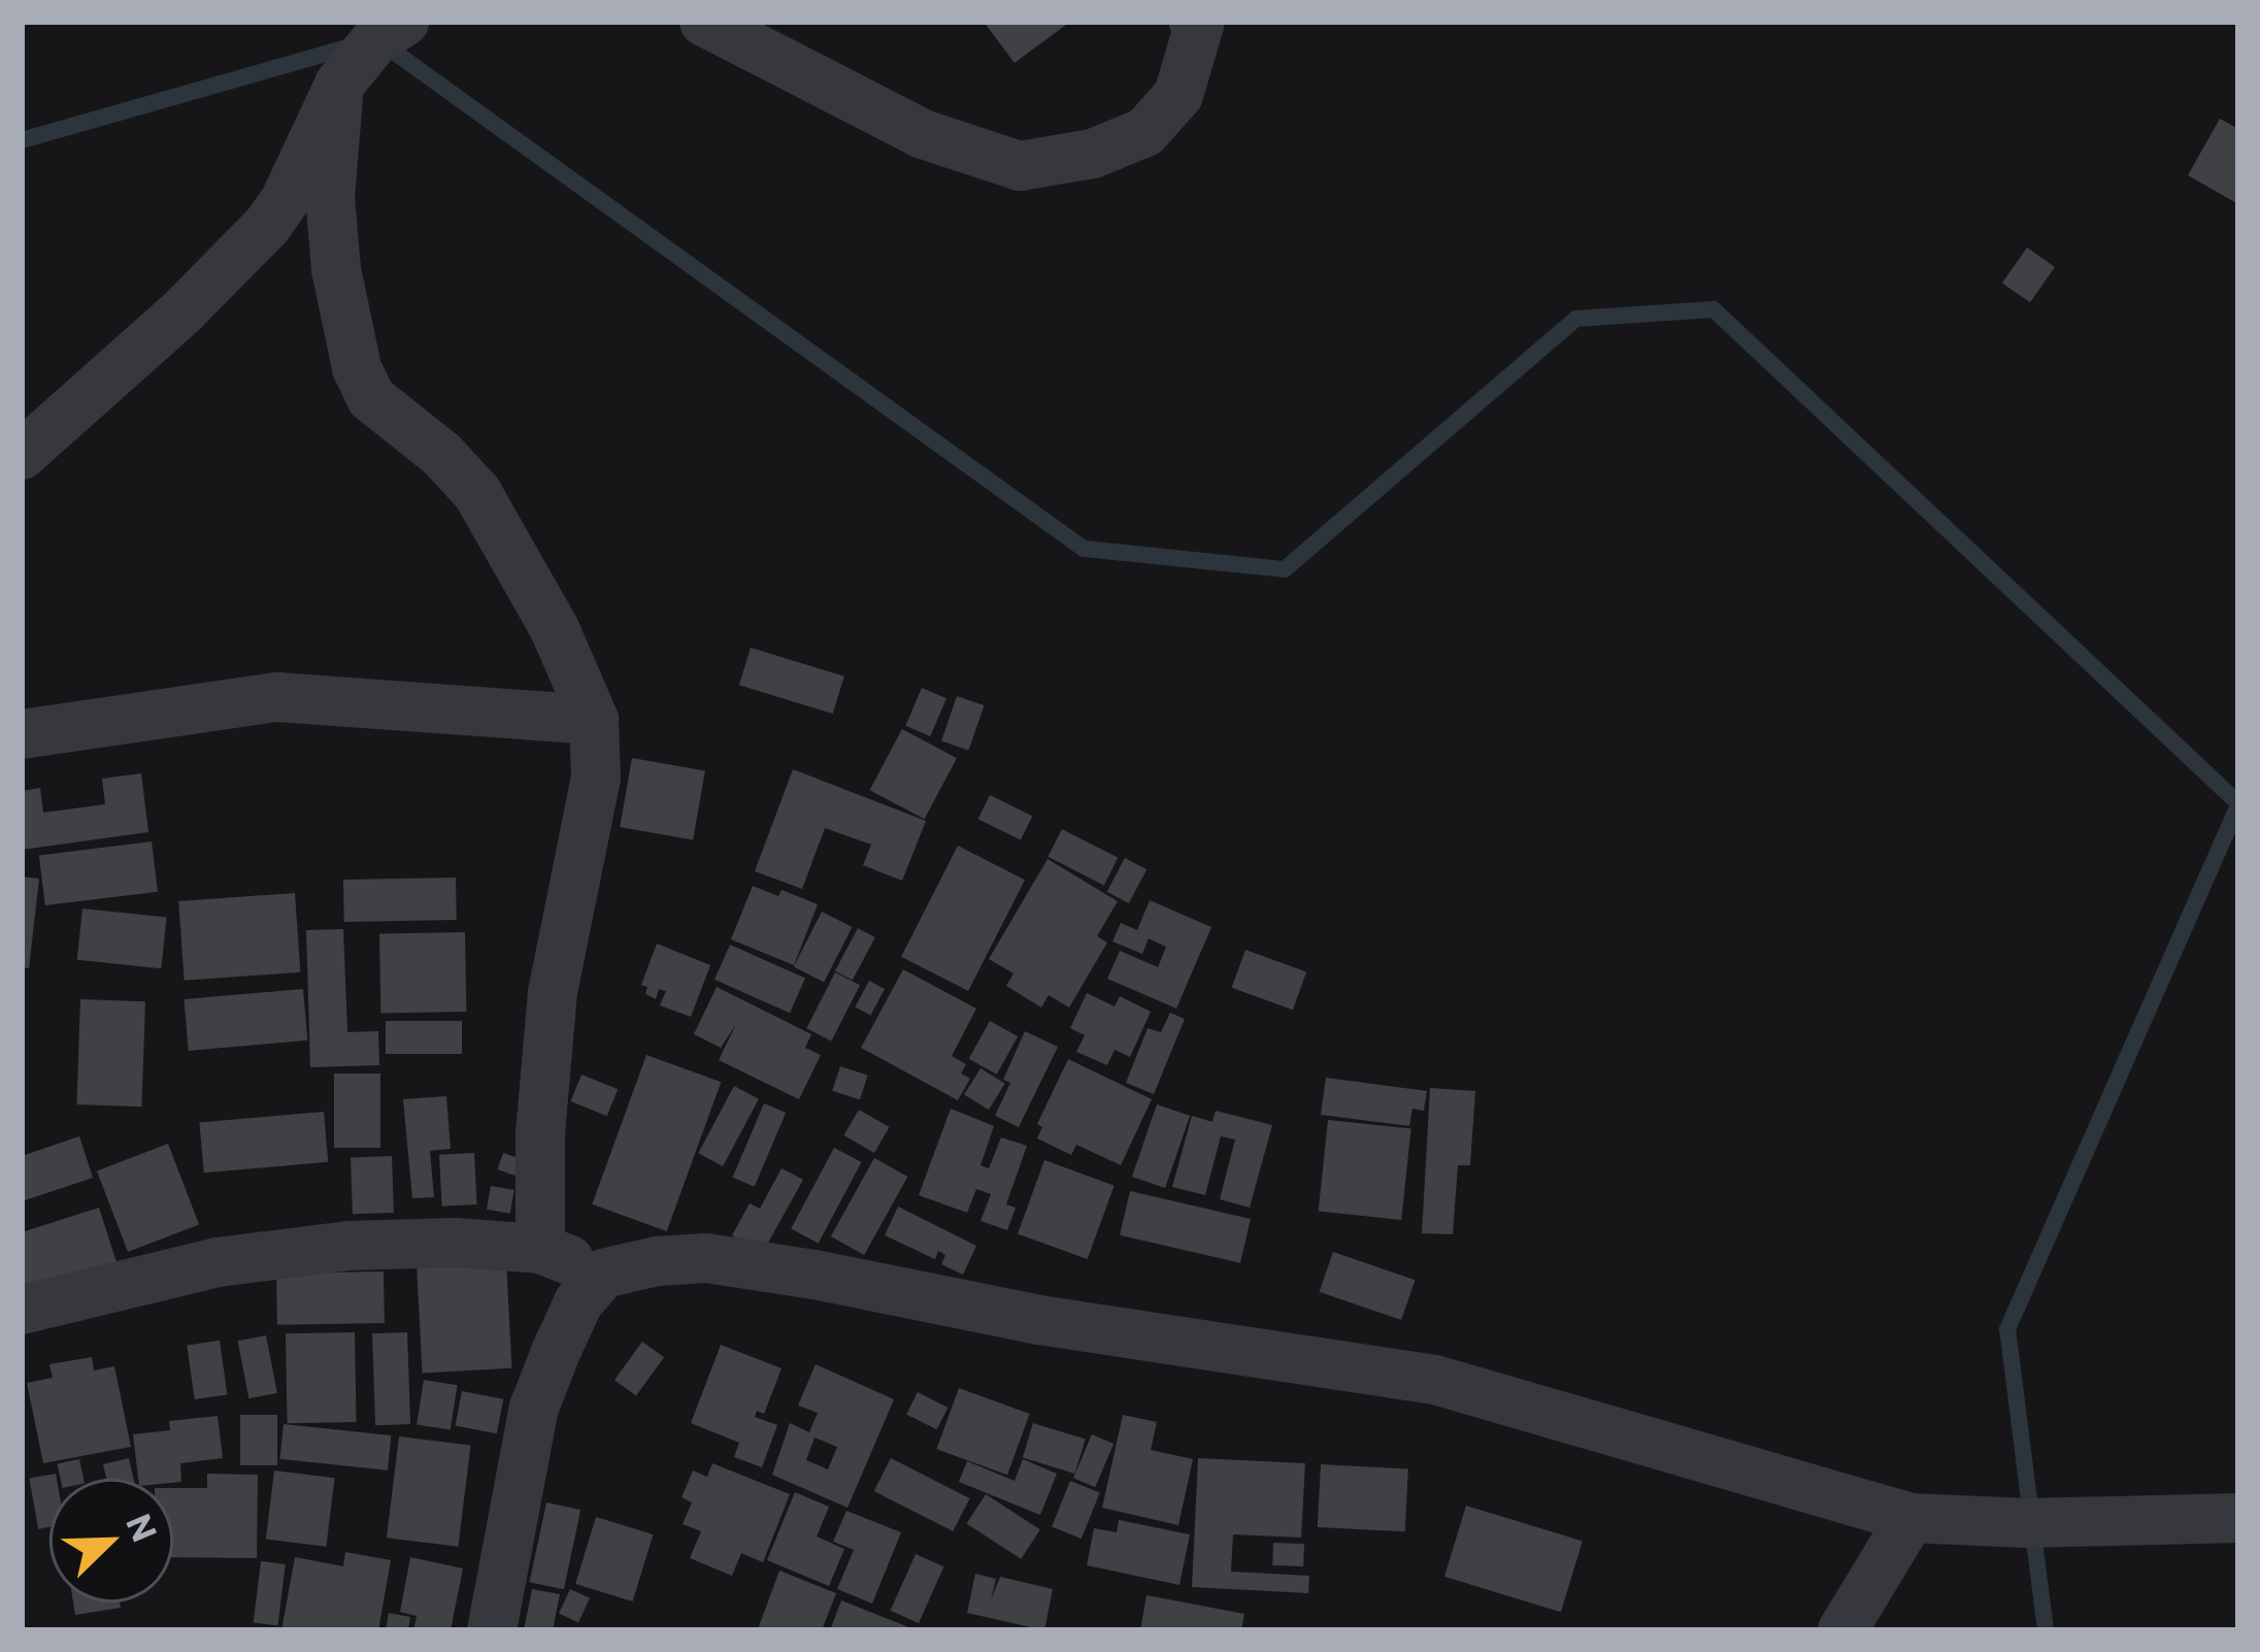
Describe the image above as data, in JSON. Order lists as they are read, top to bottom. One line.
{"north":"top right"}
